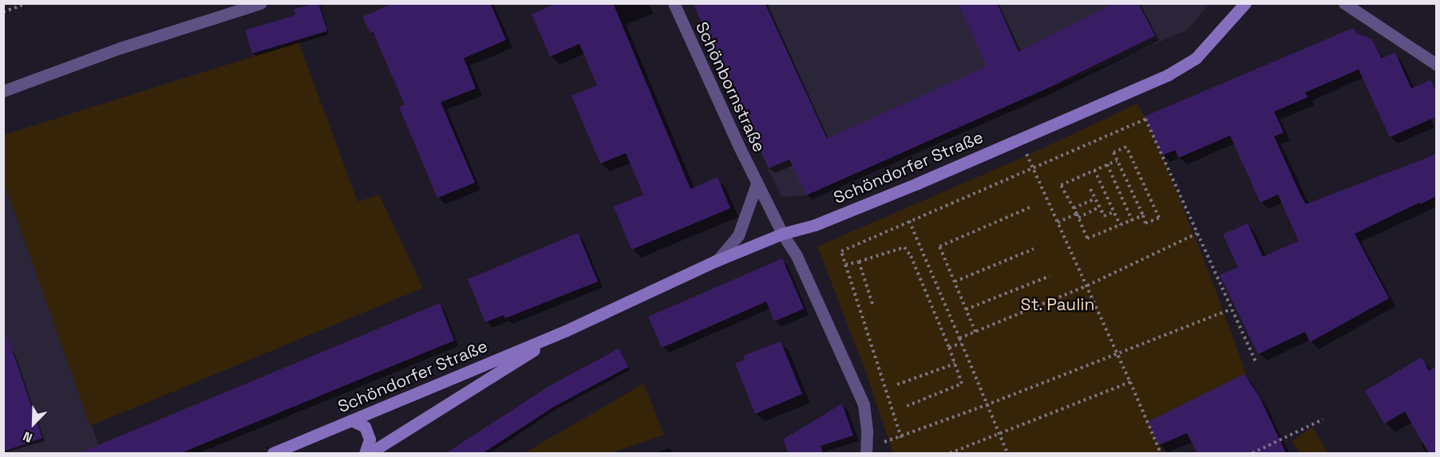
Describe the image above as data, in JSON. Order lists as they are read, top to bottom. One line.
{"streets":{"main road":["Schöndorfer Straße"],"street":["Schönbornstraße"]},"crossings":[["Schönbornstraße","Schöndorfer Straße"]],"parks":["St. Paulin"],"north":"bottom left"}
